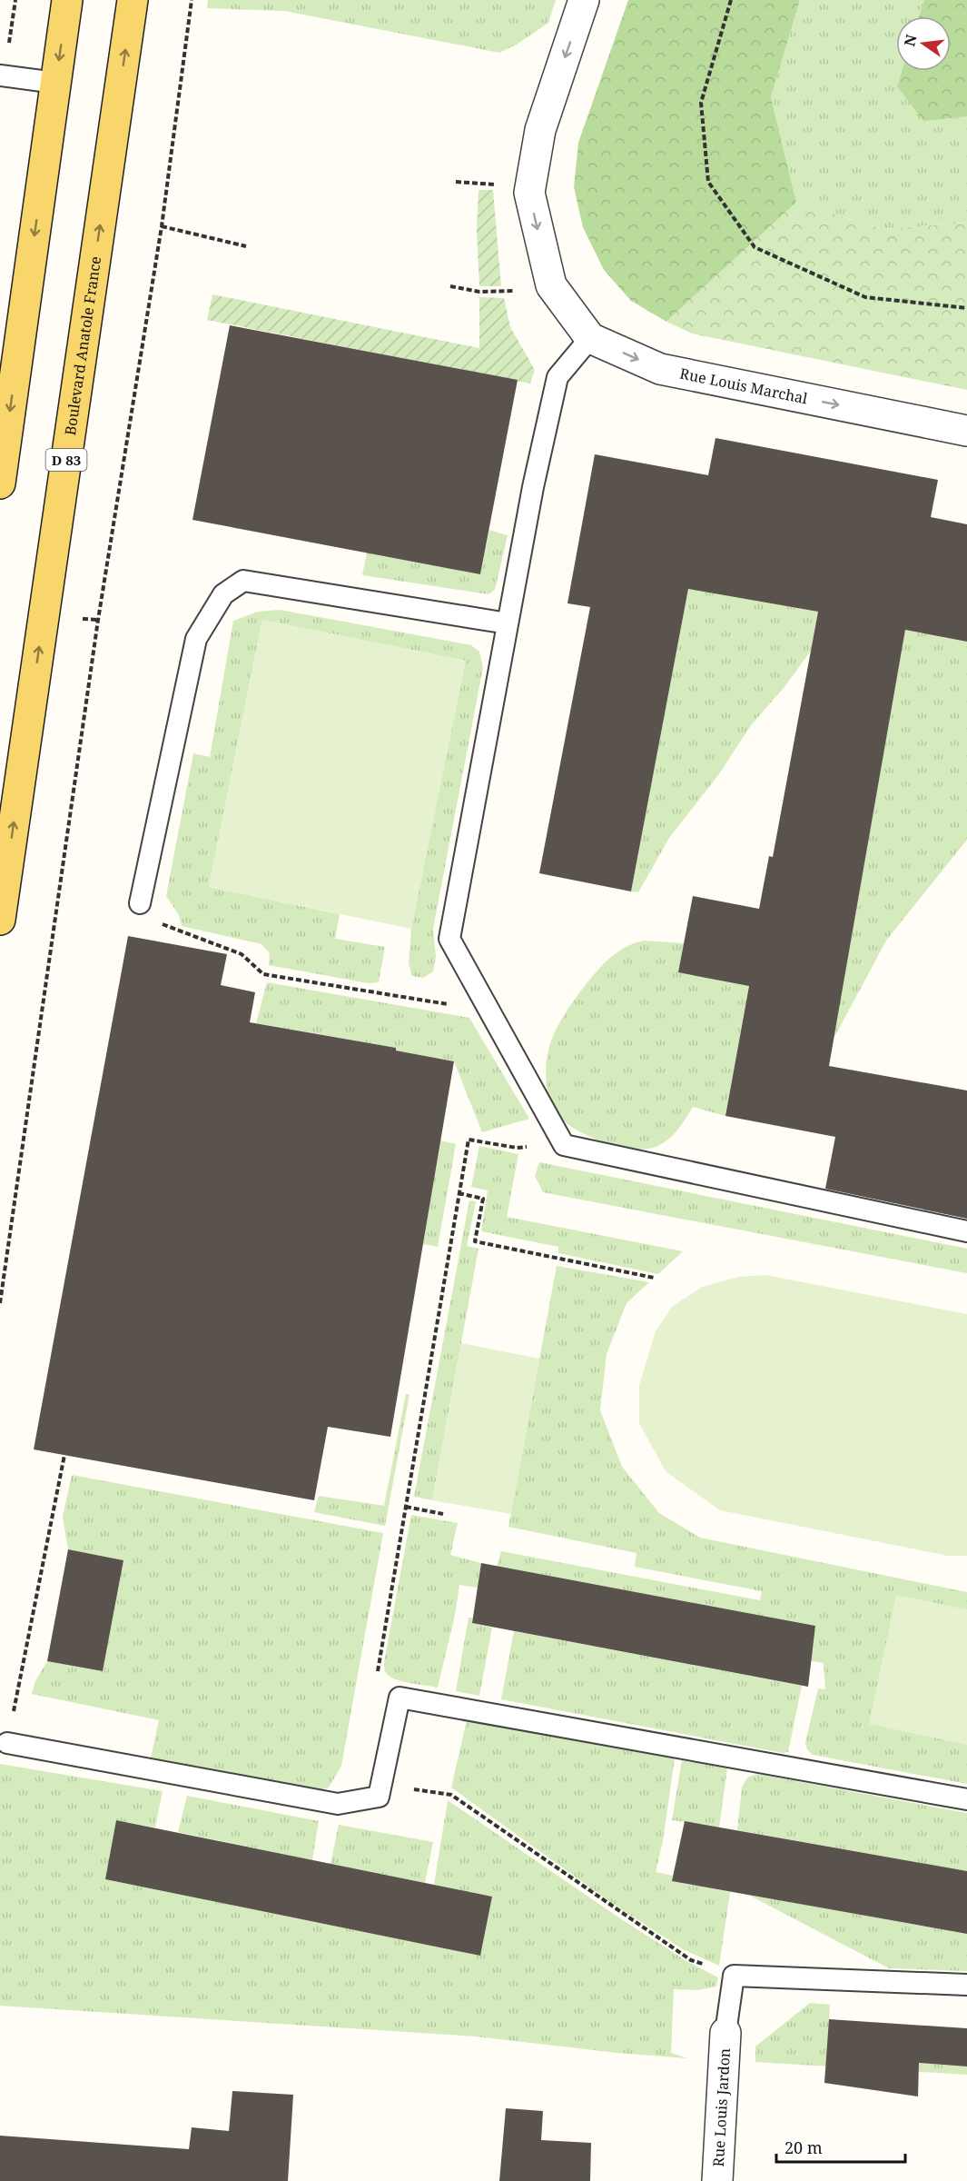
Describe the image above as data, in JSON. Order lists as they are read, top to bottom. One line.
{"streets":{"main road":["Boulevard Anatole France","D 83"],"street":["Rue Louis Marchal","Rue Louis Jardon"]},"scale_bar":"20 m","north":"left"}
